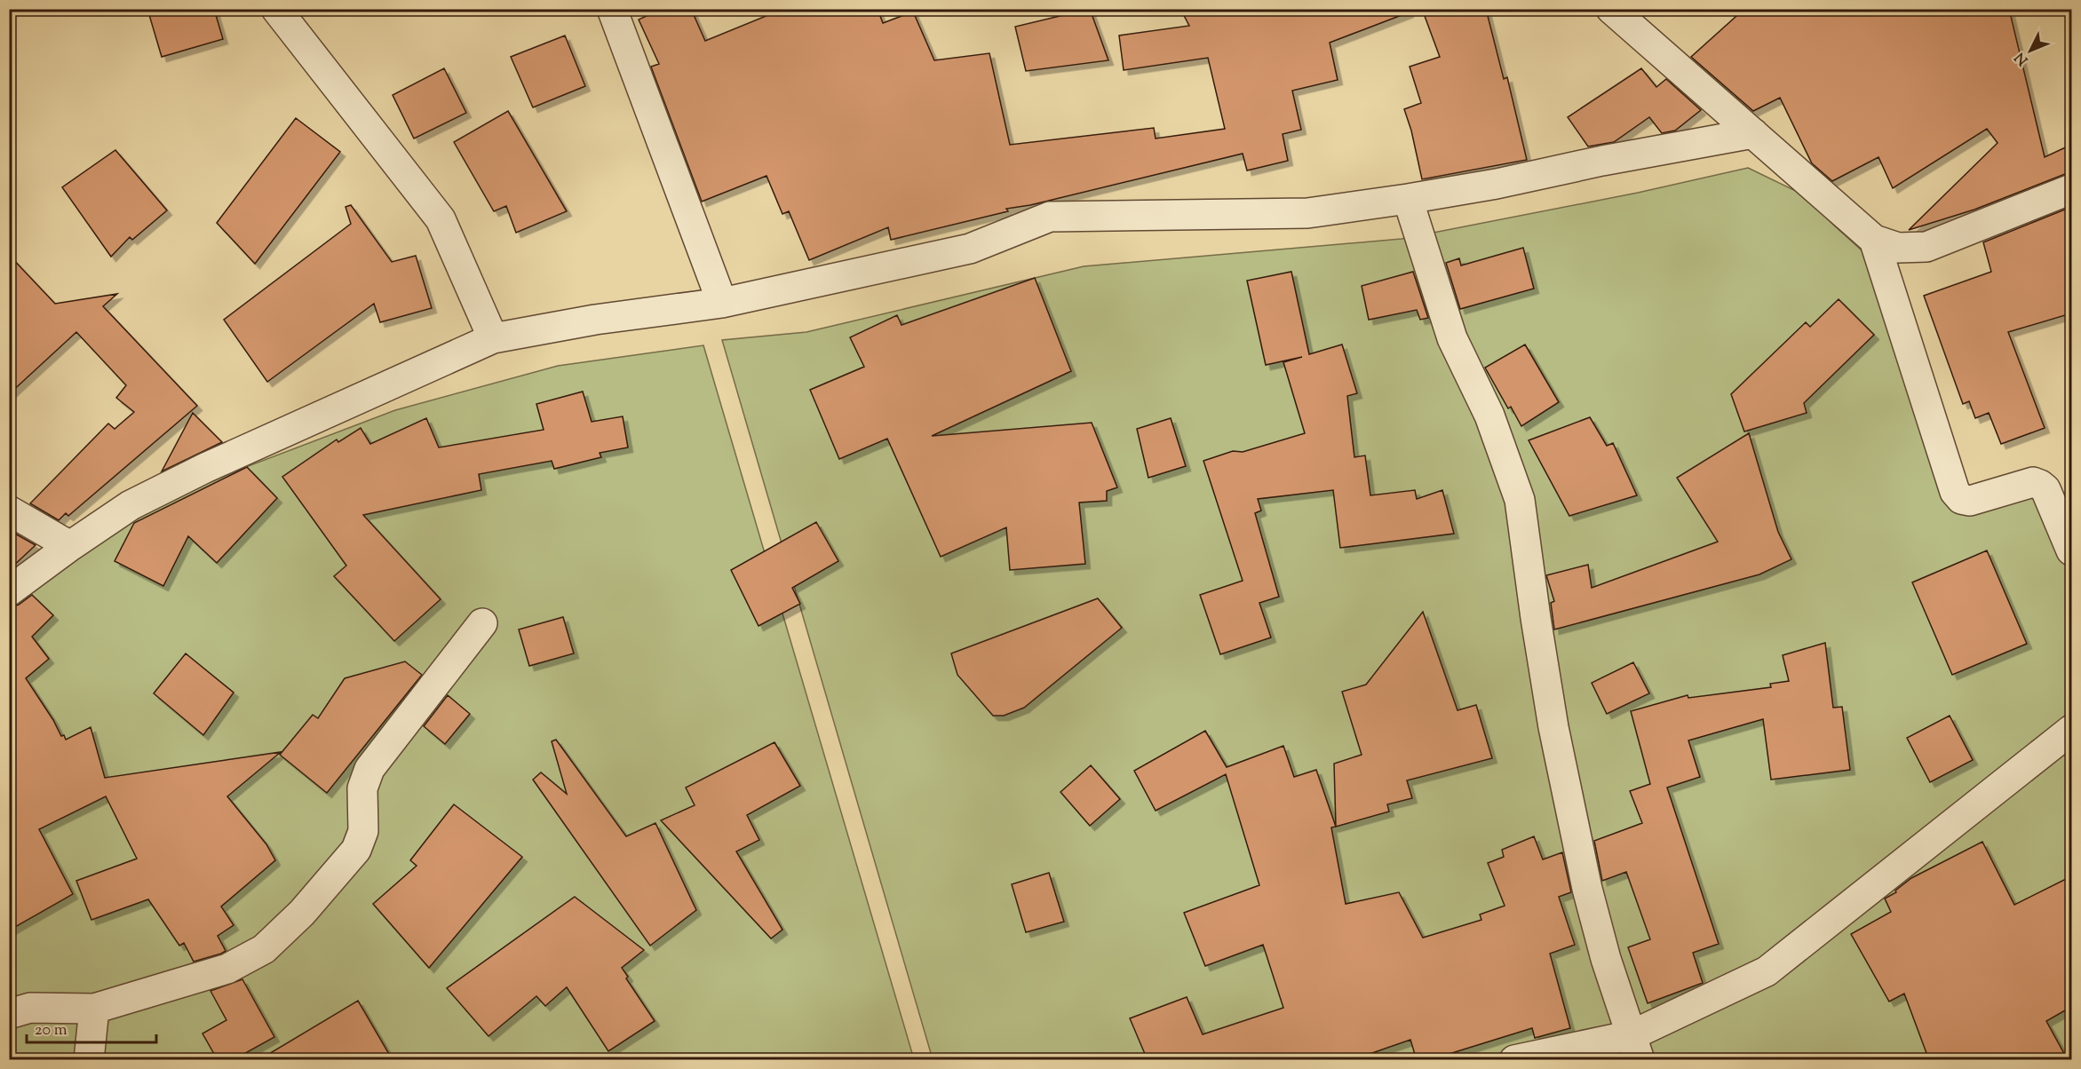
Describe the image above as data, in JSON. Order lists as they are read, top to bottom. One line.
{"scale_bar":"20 m","north":"bottom left"}
